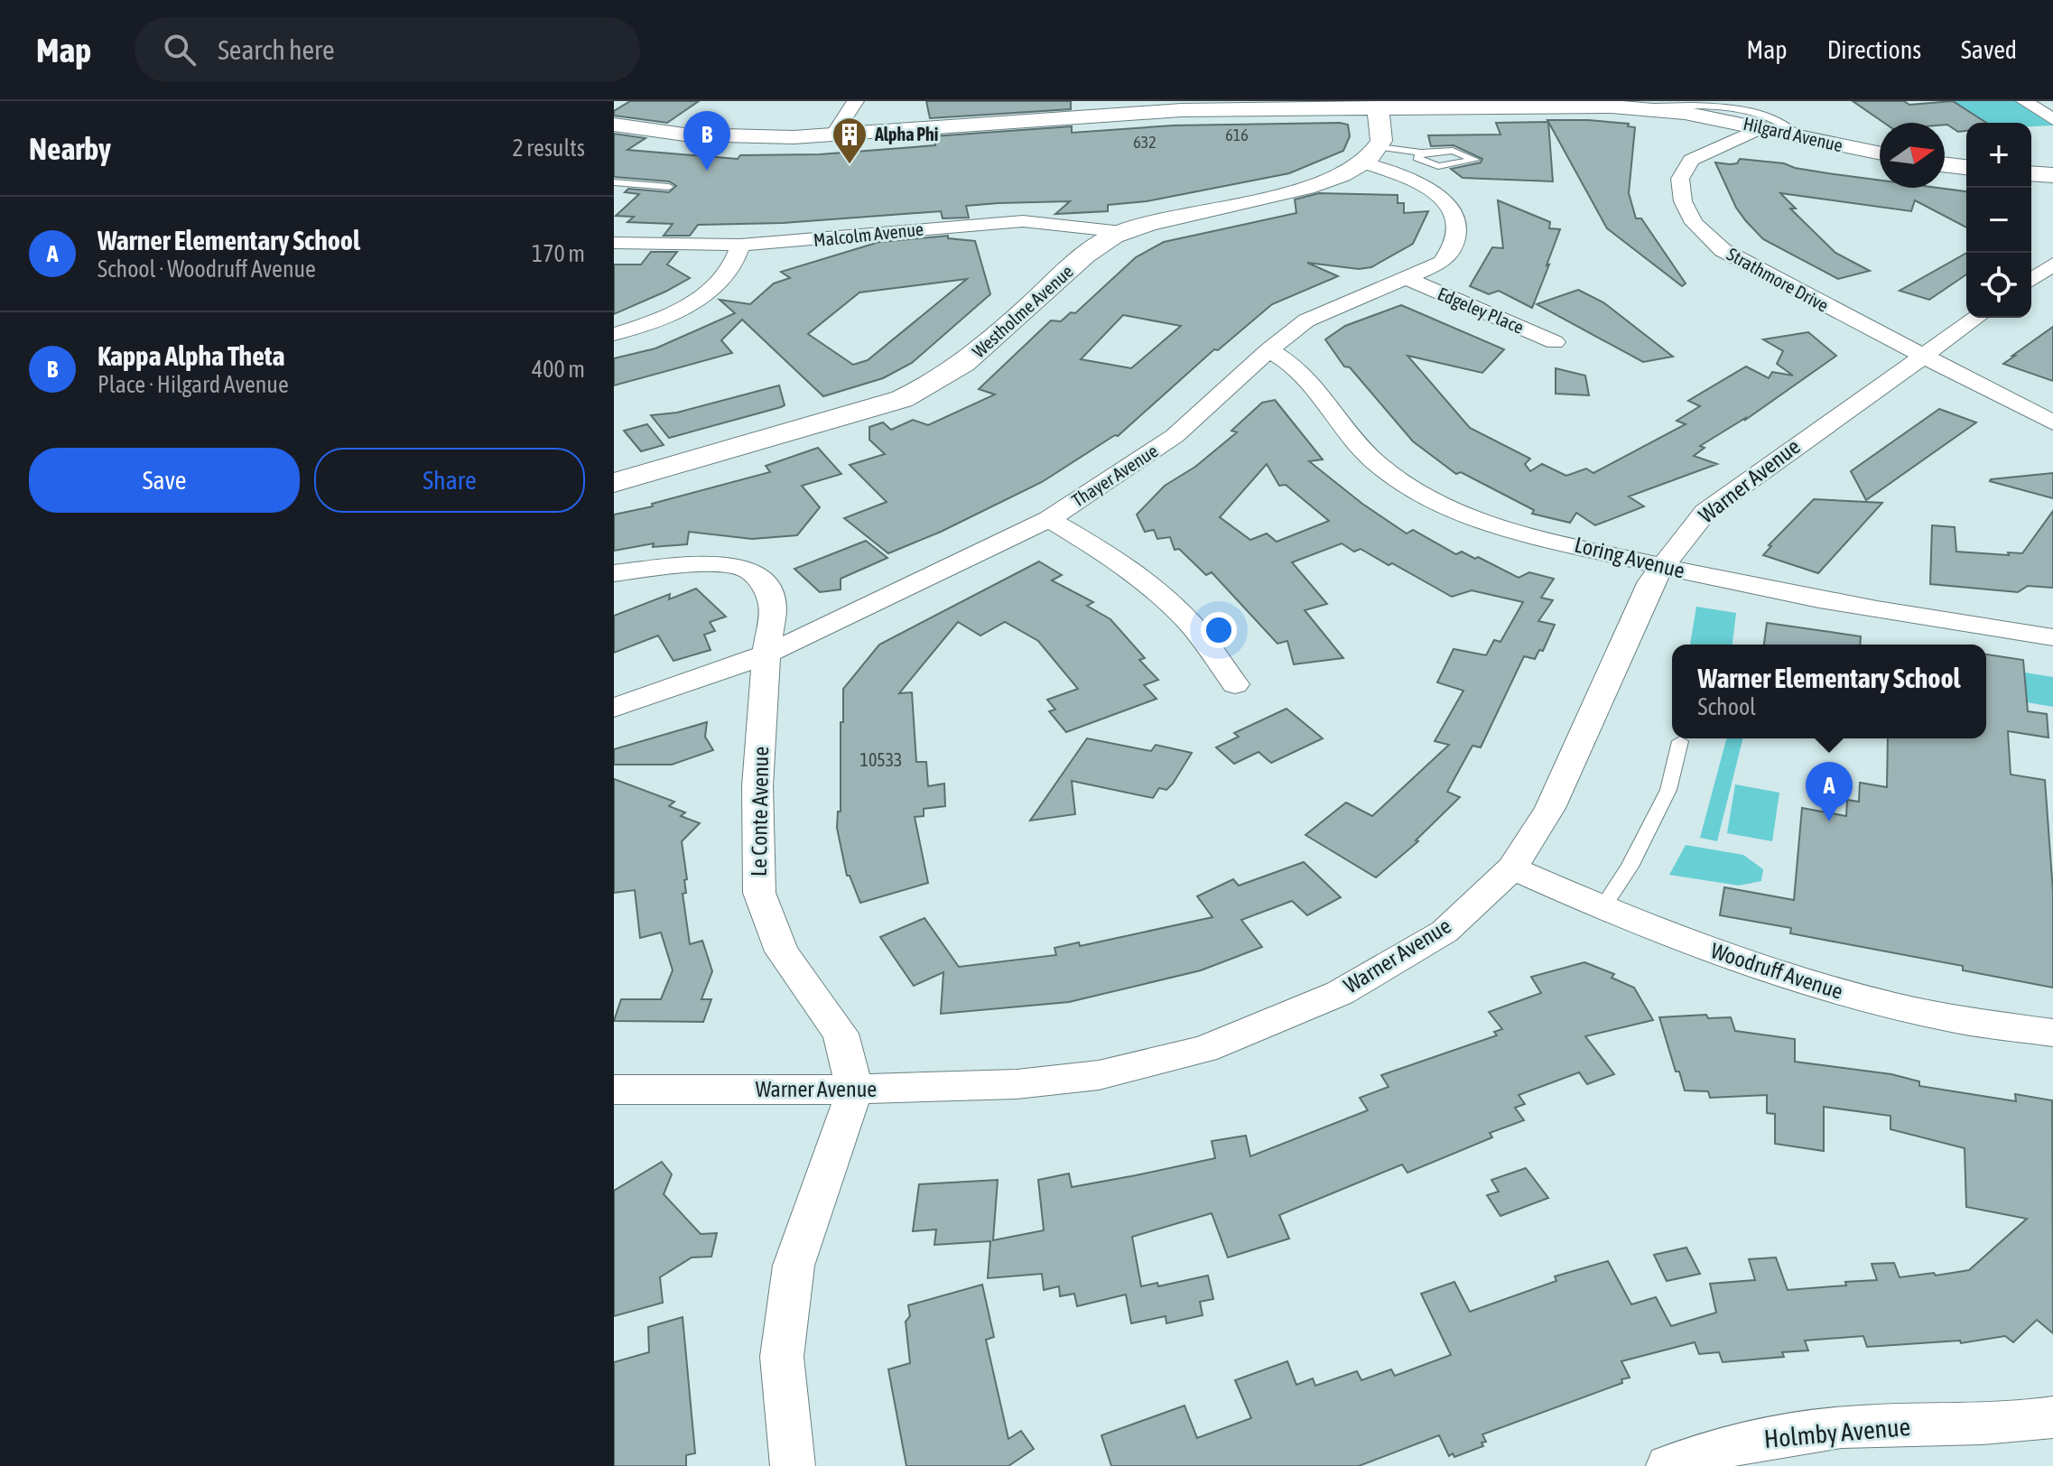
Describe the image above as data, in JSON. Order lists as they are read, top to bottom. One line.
{"streets":{"street":["Hilgard Avenue","Malcolm Avenue","Strathmore Drive","Edgeley Place","Westholme Avenue","Thayer Avenue","Warner Avenue","Loring Avenue","Le Conte Avenue","Woodruff Avenue","Holmby Avenue"]},"crossings":[["Hilgard Avenue","Strathmore Drive"],["Malcolm Avenue","Westholme Avenue"],["Strathmore Drive","Warner Avenue"],["Edgeley Place","Thayer Avenue"],["Westholme Avenue","Thayer Avenue"],["Thayer Avenue","Loring Avenue"],["Thayer Avenue","Le Conte Avenue"],["Warner Avenue","Loring Avenue"],["Warner Avenue","Le Conte Avenue"],["Warner Avenue","Woodruff Avenue"]],"places":{"building":["Alpha Phi"]},"house_numbers":["616","632","10533"],"north":"right","page":{"header":"Map","search":"Search here","nav":["Map","Directions","Saved"],"heading":["Nearby","2 results"],"pins":["B","A"],"map_buttons":["+","−"],"list":[{"mark":"A","name":"Warner Elementary School","note":"School · Woodruff Avenue","value":"170 m"},{"mark":"B","name":"Kappa Alpha Theta","note":"Place · Hilgard Avenue","value":"400 m"}],"buttons":["Save","Share"],"popup":["Warner Elementary School","School"]}}
